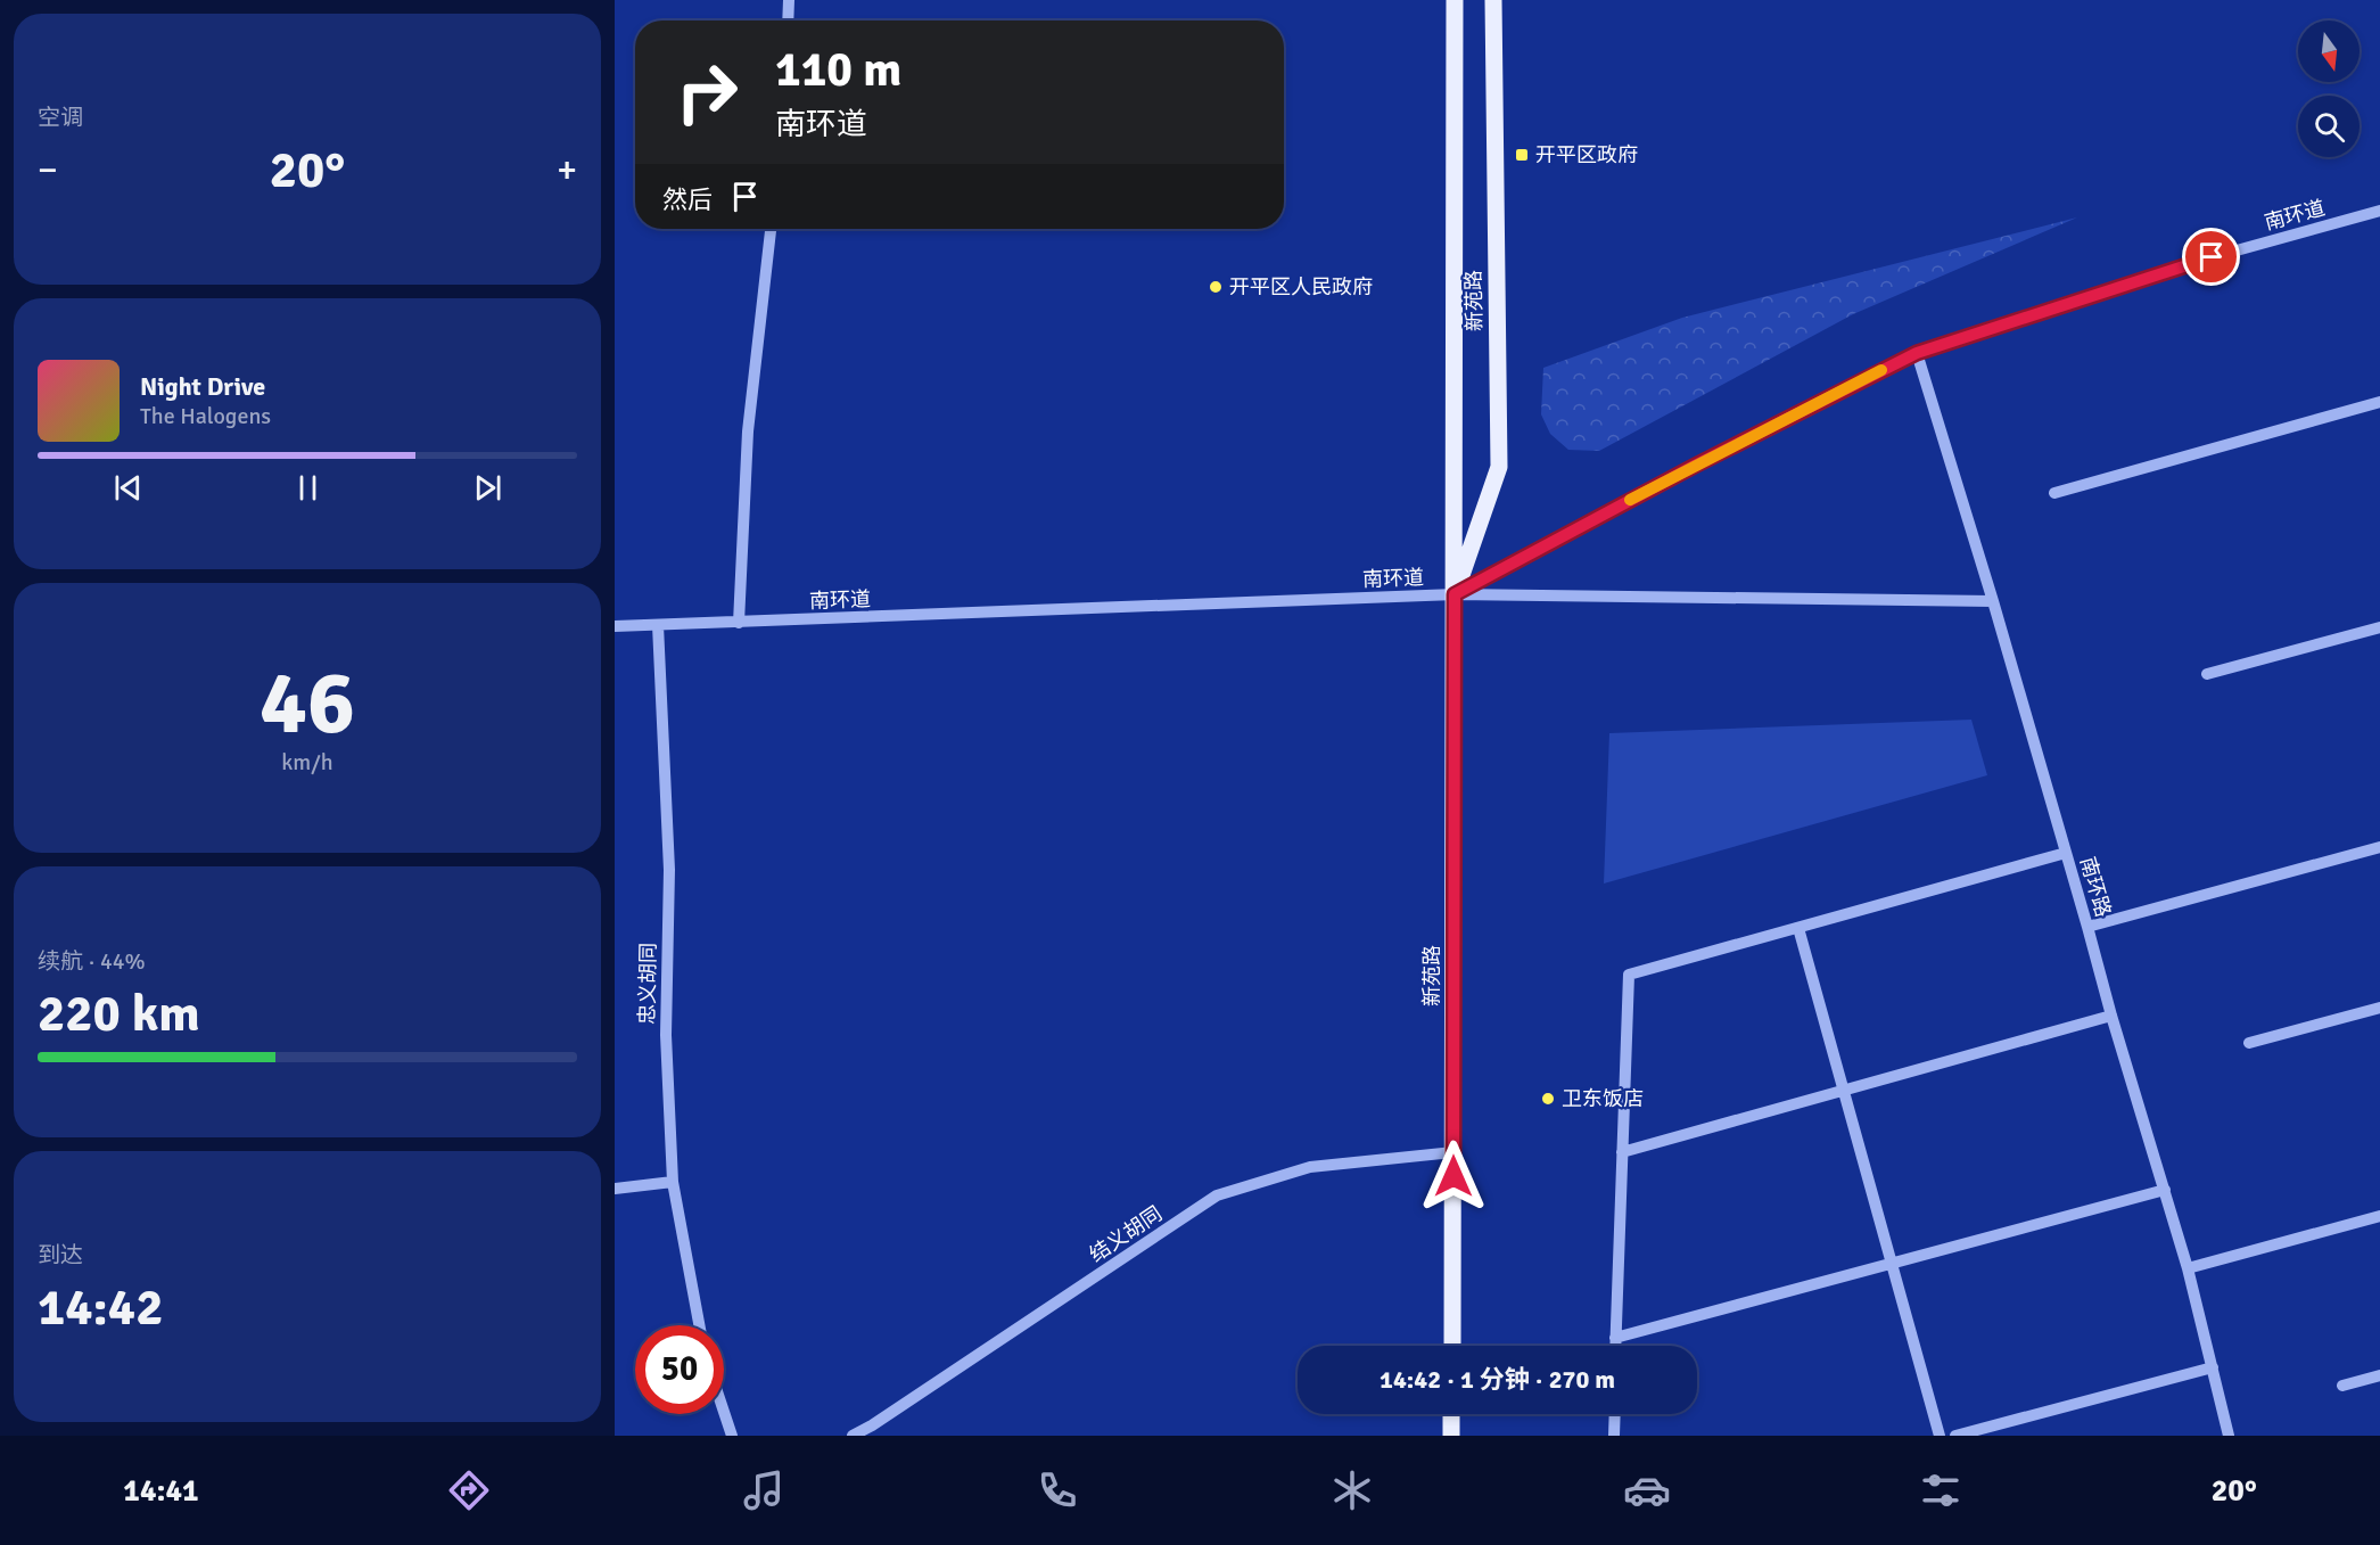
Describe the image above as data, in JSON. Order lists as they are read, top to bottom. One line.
{"streets":{"main road":["新苑路"],"street":["南环道","南环路","忠义胡同","结义胡同"]},"crossings":[["南环道","新苑路"],["南环道","南环路"],["南环道","忠义胡同"],["新苑路","结义胡同"]],"places":{"transit":["开平区政府"],"other":["开平区人民政府","卫东饭店"]},"north":"bottom","page":{"tile":["空调",["46","km/h"],["续航 · 44%","220 km"],["到达","14:42"]],"turn":["110 m","南环道"],"heat":["−","20°","+"],"then":"然后","song":["Night Drive","The Halogens"],"limit":"50","trip":"14:42 · 1 分钟 · 270 m","tabs":["14:41","20°"]}}
